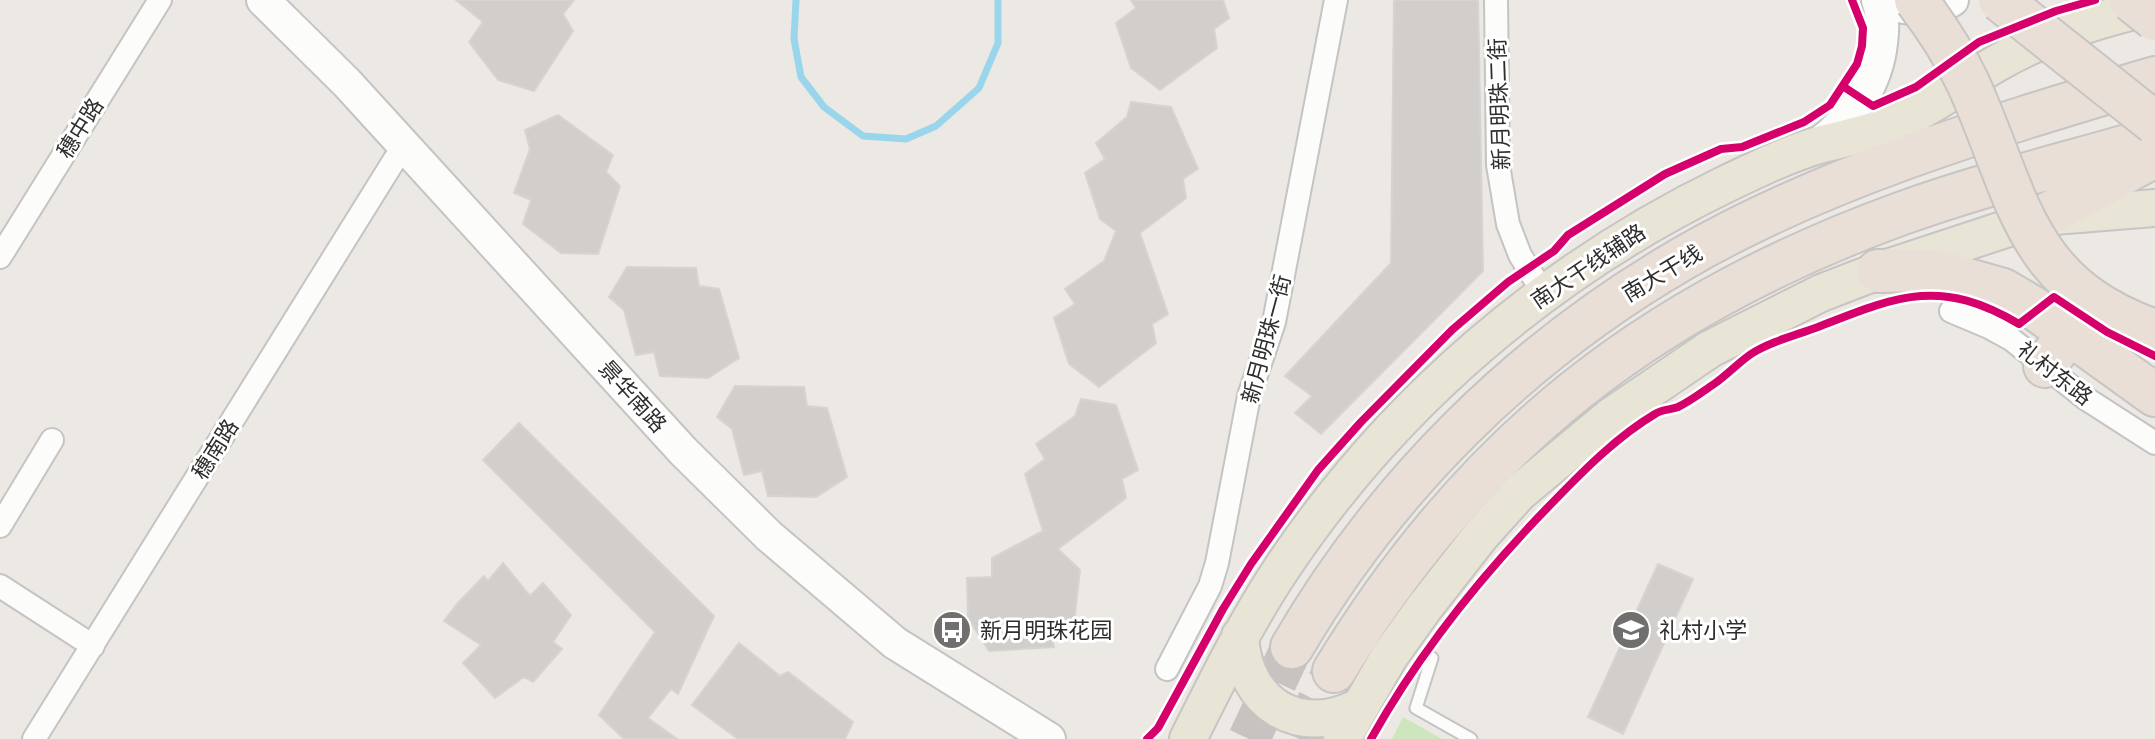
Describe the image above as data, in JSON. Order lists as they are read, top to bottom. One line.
{"streets":{"highway":["南大干线"],"main road":["南大干线辅路","景华南路"],"street":["新月明珠二街","穗中路","新月明珠一街","礼村东路","穗南路"]},"crossings":[["新月明珠二街","南大干线辅路"]],"places":{"bus stop":["新月明珠花园"],"school or university":["礼村小学"]}}
